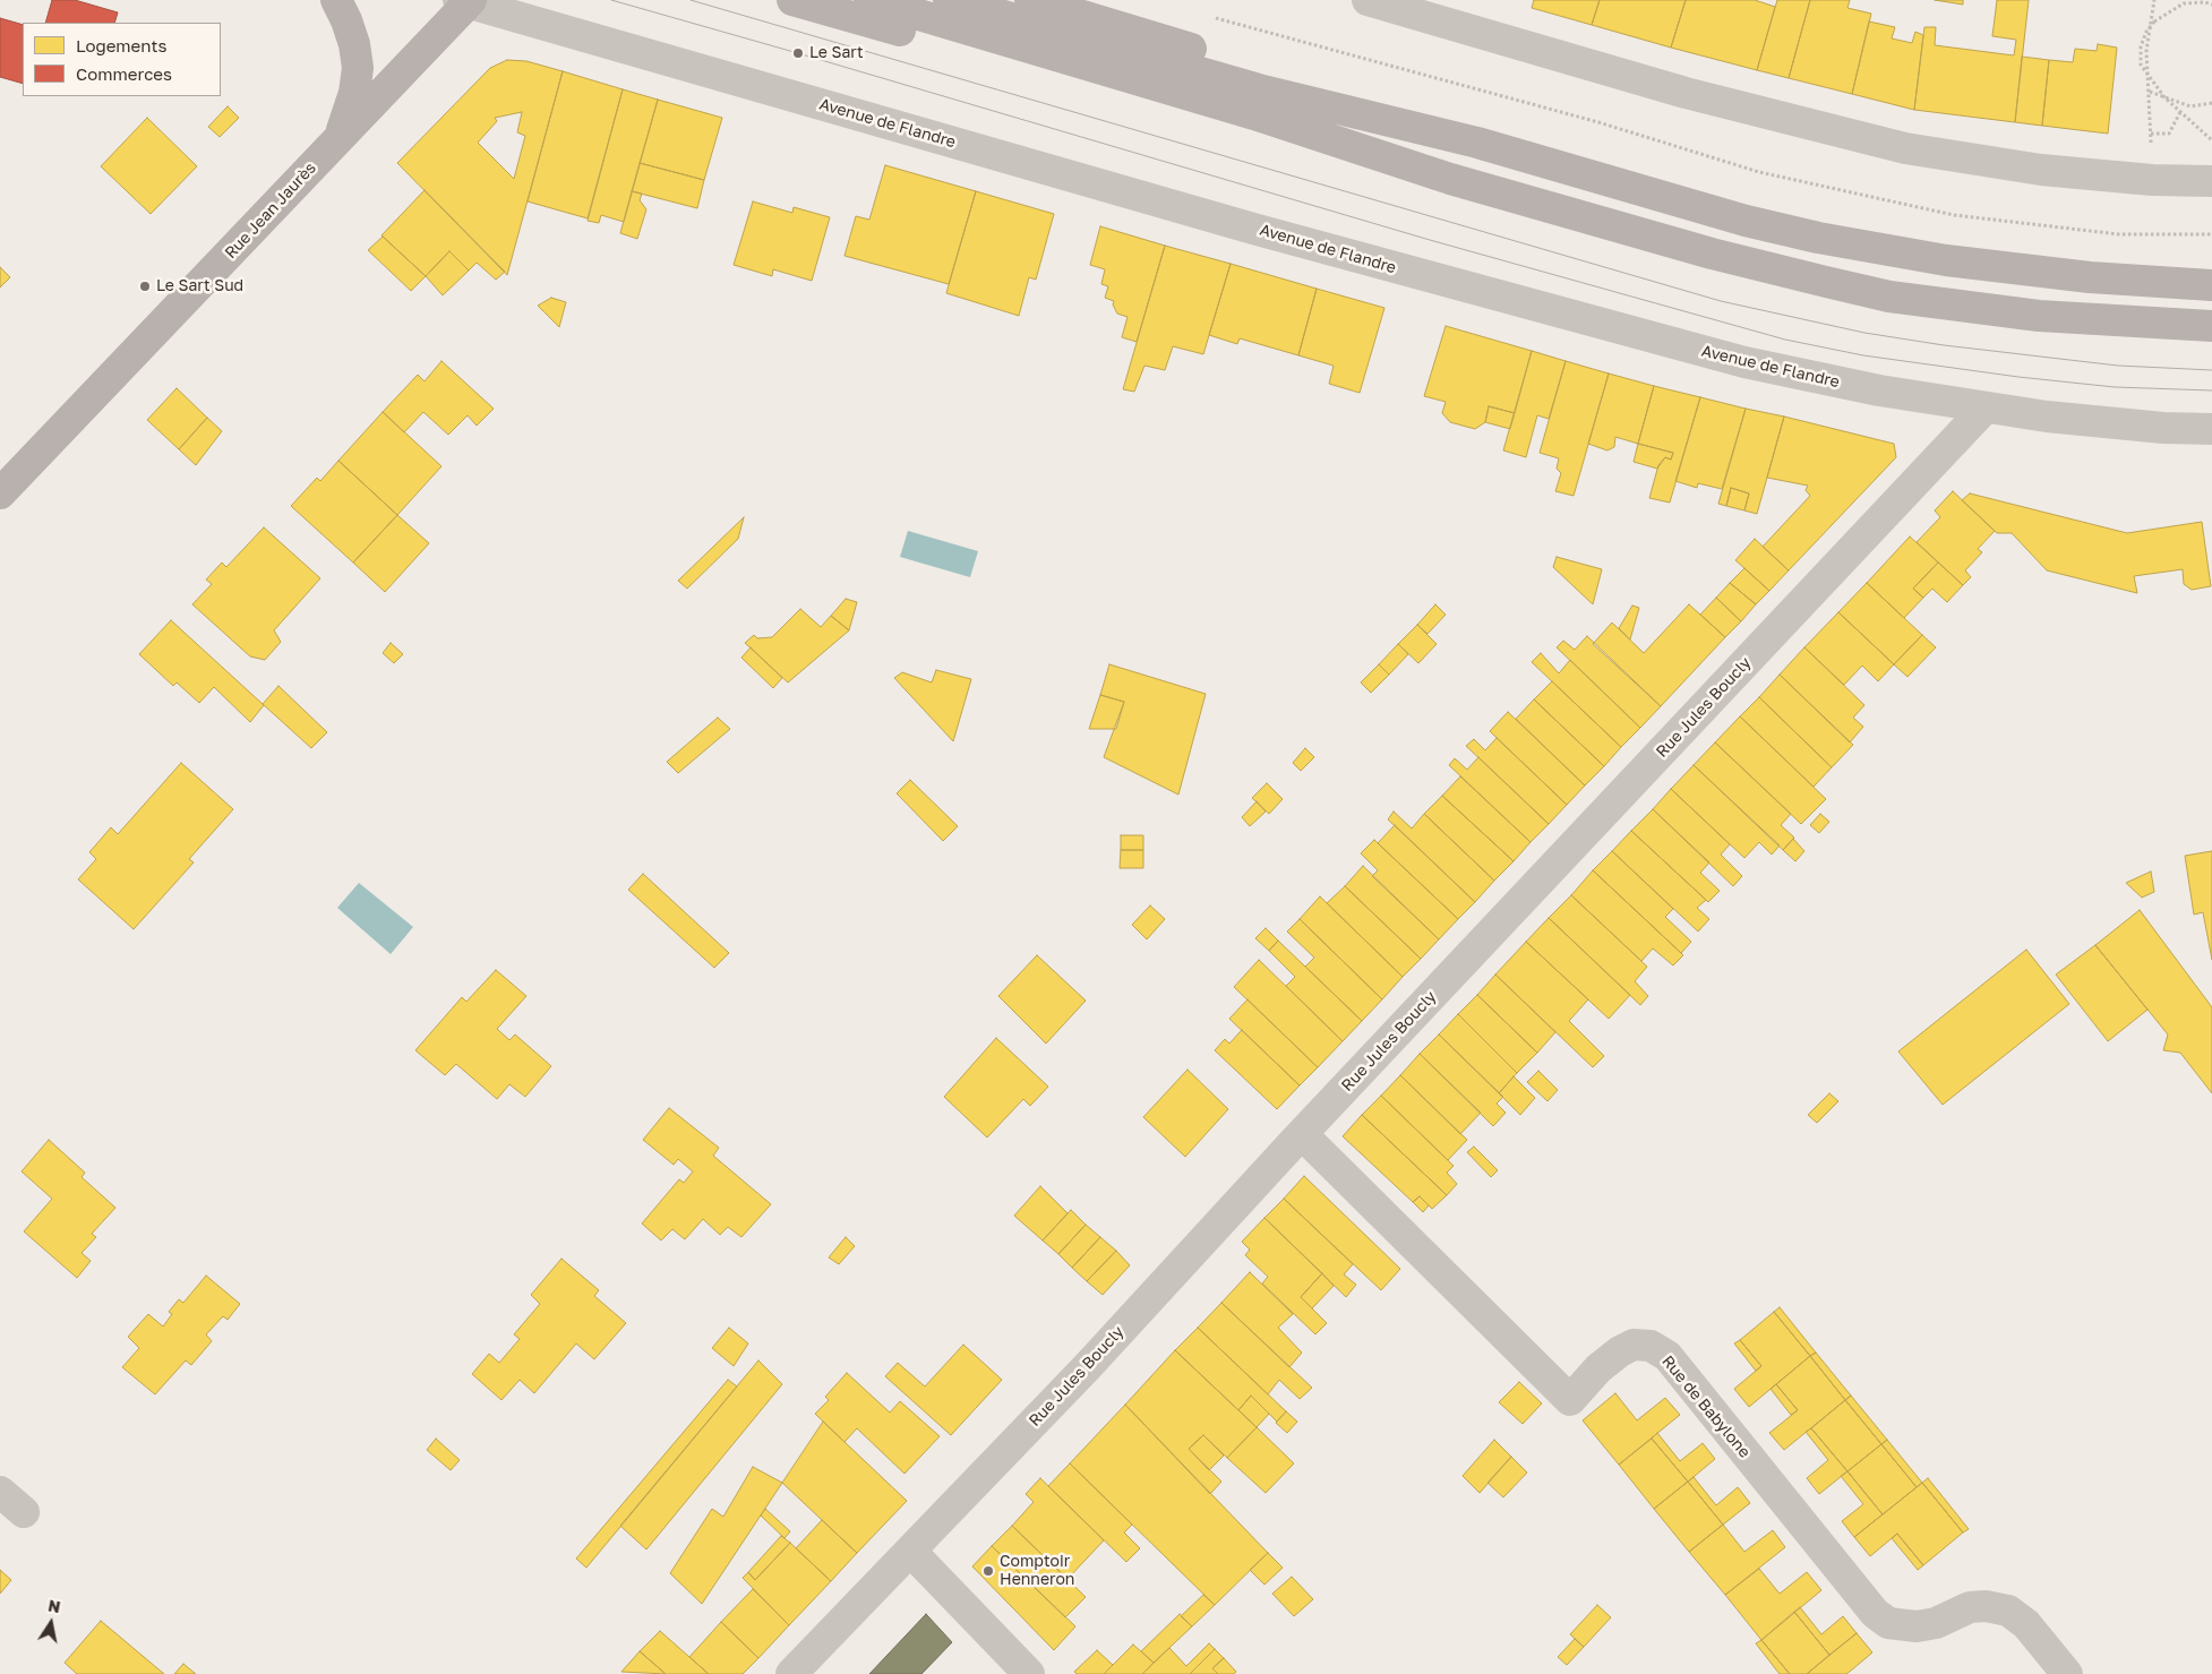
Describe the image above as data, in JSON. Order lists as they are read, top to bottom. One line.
{"streets":{"main road":["Rue Jean Jaurès"],"street":["Avenue de Flandre","Rue Jules Boucly","Rue de Babylone"]},"crossings":[["Avenue de Flandre","Rue Jean Jaurès"],["Avenue de Flandre","Rue Jules Boucly"],["Rue Jules Boucly","Rue de Babylone"]],"places":["Le Sart","Le Sart Sud","Comptoir Henneron"],"legend":["Logements","Commerces"],"north":"top"}
